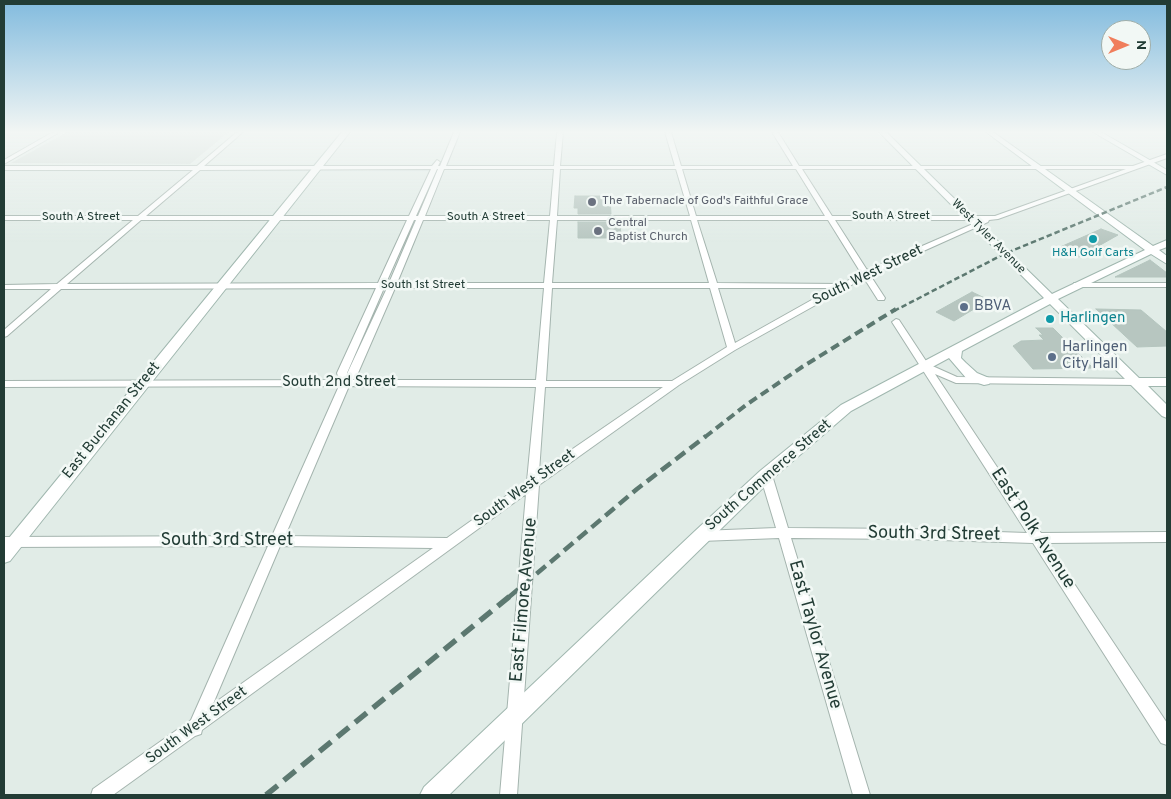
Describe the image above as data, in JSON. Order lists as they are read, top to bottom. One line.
{"streets":{"main road":["West Tyler Avenue","East Buchanan Street","South Commerce Street"],"street":["South A Street","South West Street","South 1st Street","South 2nd Street","East Polk Avenue","South 3rd Street","East Filmore Avenue","East Taylor Avenue"]},"crossings":[["South A Street","West Tyler Avenue"],["South A Street","South West Street"],["South A Street","East Buchanan Street"],["South A Street","East Filmore Avenue"],["West Tyler Avenue","South West Street"],["West Tyler Avenue","South Commerce Street"],["South West Street","South 1st Street"],["South West Street","South 2nd Street"],["South West Street","South 3rd Street"],["South West Street","East Filmore Avenue"],["South 1st Street","East Buchanan Street"],["South 1st Street","East Filmore Avenue"],["South 2nd Street","East Buchanan Street"],["South 2nd Street","East Filmore Avenue"],["East Buchanan Street","South 3rd Street"],["South Commerce Street","East Polk Avenue"],["South Commerce Street","South 3rd Street"],["South Commerce Street","East Filmore Avenue"],["South Commerce Street","East Taylor Avenue"],["East Polk Avenue","South 3rd Street"],["South 3rd Street","East Taylor Avenue"]],"places":["The Tabernacle of God's Faithful Grace","Central Baptist Church","H&H Golf Carts","BBVA","Harlingen","Harlingen City Hall"],"north":"right"}
